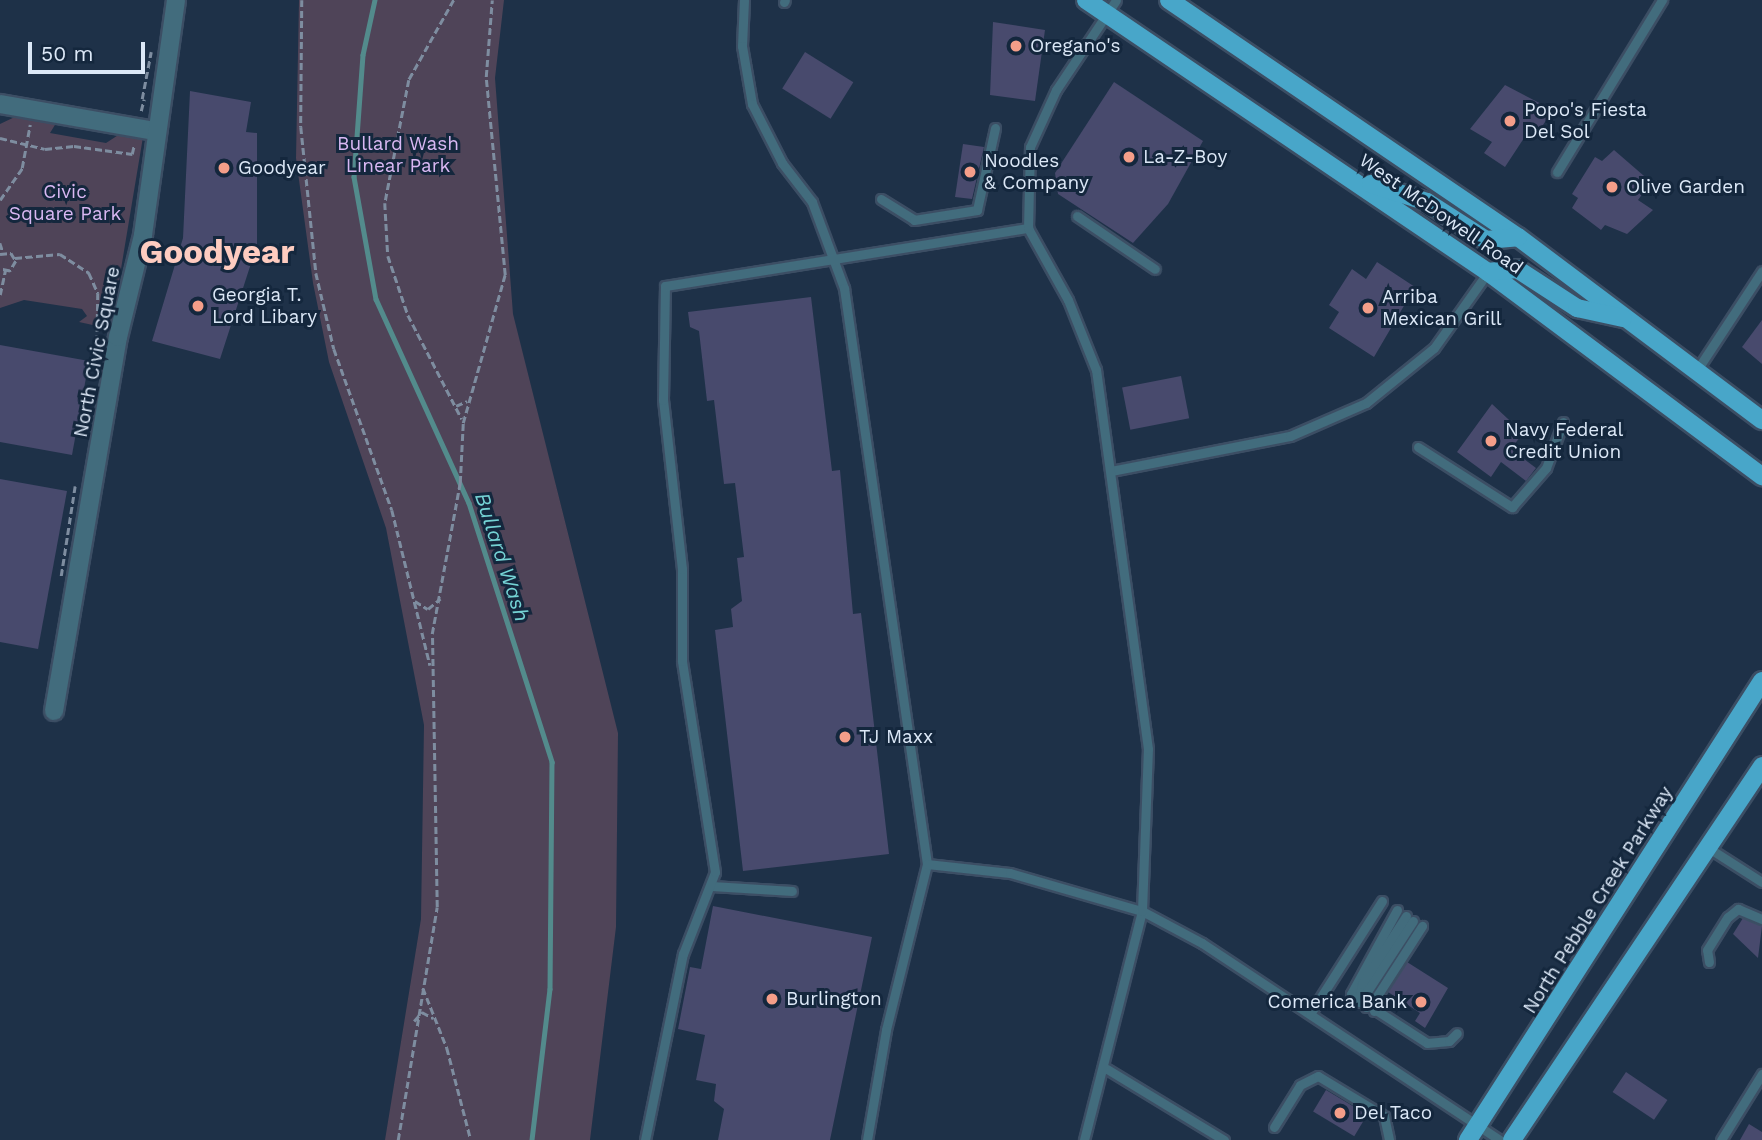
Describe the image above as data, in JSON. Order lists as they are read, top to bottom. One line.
{"streets":{"main road":["West McDowell Road","North Pebble Creek Parkway"],"street":["North Civic Square"]},"districts":["Goodyear"],"water":["Bullard Wash"],"parks":["Bullard Wash Linear Park","Civic Square Park"],"places":["Oregano's","Popo's Fiesta Del Sol","La-Z-Boy","Goodyear","Noodles & Company","Olive Garden","Georgia T. Lord Libary","Arriba Mexican Grill","Navy Federal Credit Union","TJ Maxx","Burlington","Comerica Bank","Del Taco"],"scale_bar":"50 m"}
